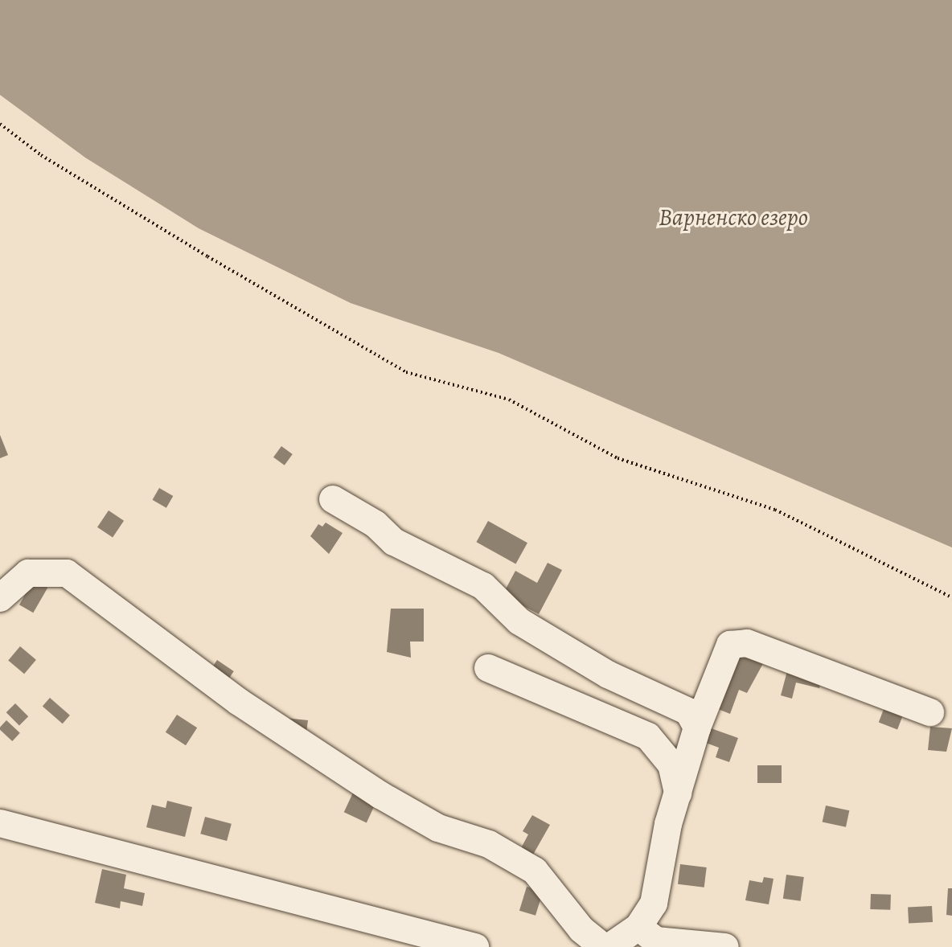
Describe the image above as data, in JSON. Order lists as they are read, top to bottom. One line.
{"water":["Варненско езеро"]}
